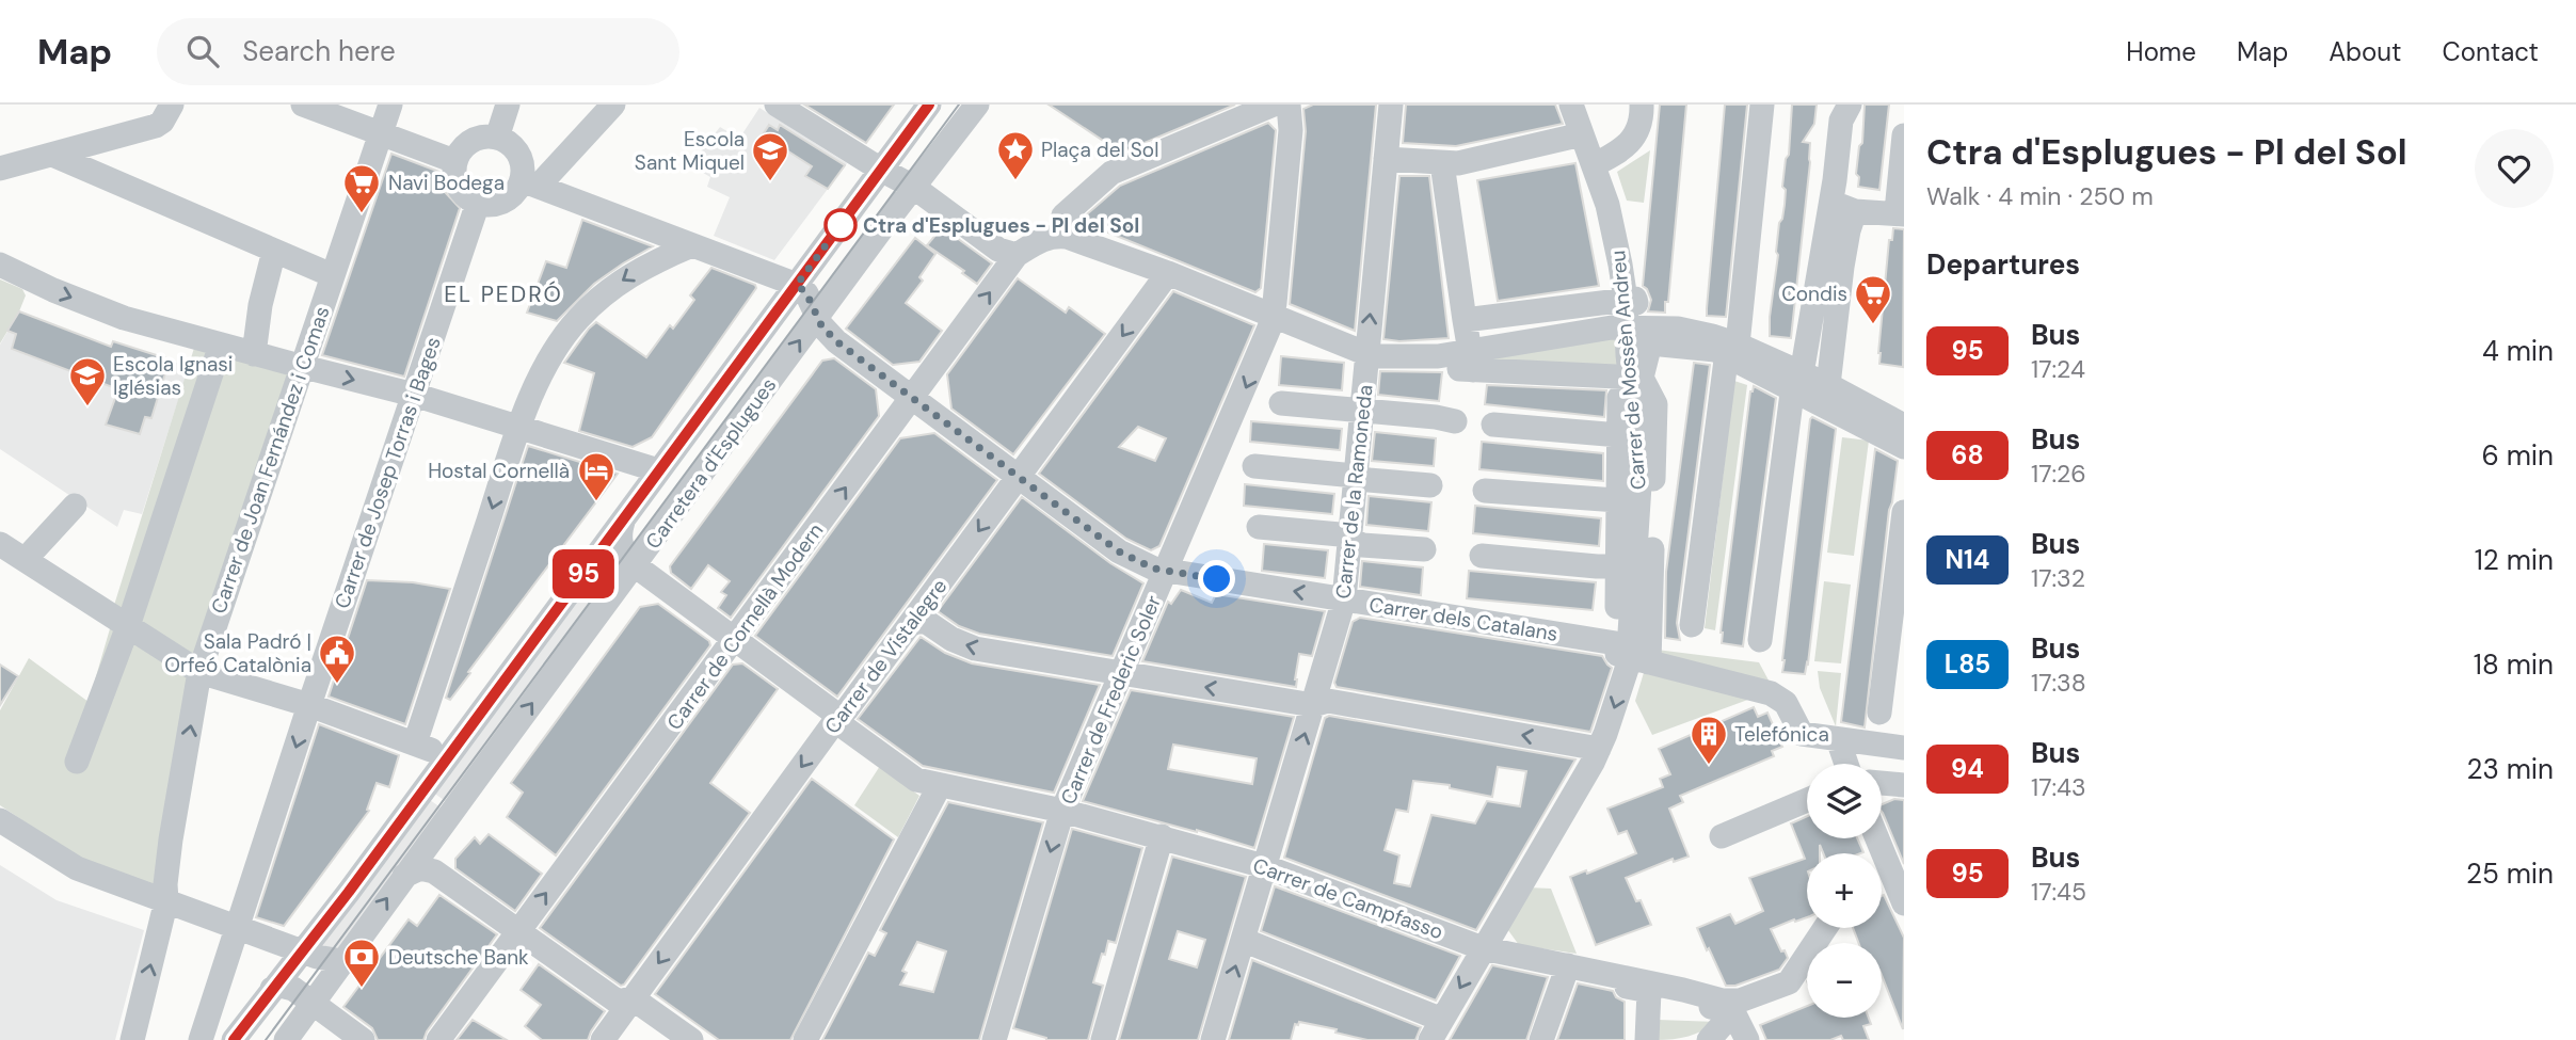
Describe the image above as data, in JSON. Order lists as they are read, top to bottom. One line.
{"streets":{"street":["Carrer de Mossèn Andreu","Carrer de Joan Fernández i Comas","Carretera d'Esplugues","Carrer de Josep Torras i Bages","Carrer de la Ramoneda","Carrer dels Catalans","Carrer de Cornellà Modern","Carrer de Vistalegre","Carrer de Frederic Soler","Carrer de Campfasso"]},"crossings":[["Carrer de Mossèn Andreu","Carrer dels Catalans"],["Carrer de Mossèn Andreu","Carrer de Campfasso"],["Carretera d'Esplugues","Carrer dels Catalans"],["Carrer de la Ramoneda","Carrer dels Catalans"],["Carrer de la Ramoneda","Carrer de Campfasso"],["Carrer dels Catalans","Carrer de Cornellà Modern"],["Carrer dels Catalans","Carrer de Vistalegre"],["Carrer dels Catalans","Carrer de Frederic Soler"],["Carrer de Vistalegre","Carrer de Campfasso"],["Carrer de Frederic Soler","Carrer de Campfasso"]],"one_way":["Carrer de Cornellà Modern"],"districts":["EL PEDRÓ"],"places":{"place":["Plaça del Sol"],"school or university":["Escola Sant Miquel","Escola Ignasi Iglésias"],"supermarket":["Navi Bodega","Condis"],"other":["Ctra d'Esplugues - Pl del Sol"],"hotel":["Hostal Cornellà"],"public building":["Sala Padró | Orfeó Catalònia"],"building":["Telefónica"],"bank":["Deutsche Bank"]},"lines":["bus line 95"],"page":{"header":"Map","search":"Search here","nav":["Home","Map","About","Contact"],"on_map":"95","heading":[["Ctra d'Esplugues - Pl del Sol","Walk · 4 min · 250 m"],"Departures"],"list":[{"mark":"95","name":"Bus","note":"17:24","value":"4 min"},{"mark":"68","name":"Bus","note":"17:26","value":"6 min"},{"mark":"N14","name":"Bus","note":"17:32","value":"12 min"},{"mark":"L85","name":"Bus","note":"17:38","value":"18 min"},{"mark":"94","name":"Bus","note":"17:43","value":"23 min"},{"mark":"95","name":"Bus","note":"17:45","value":"25 min"}],"map_buttons":["+","−"]}}
